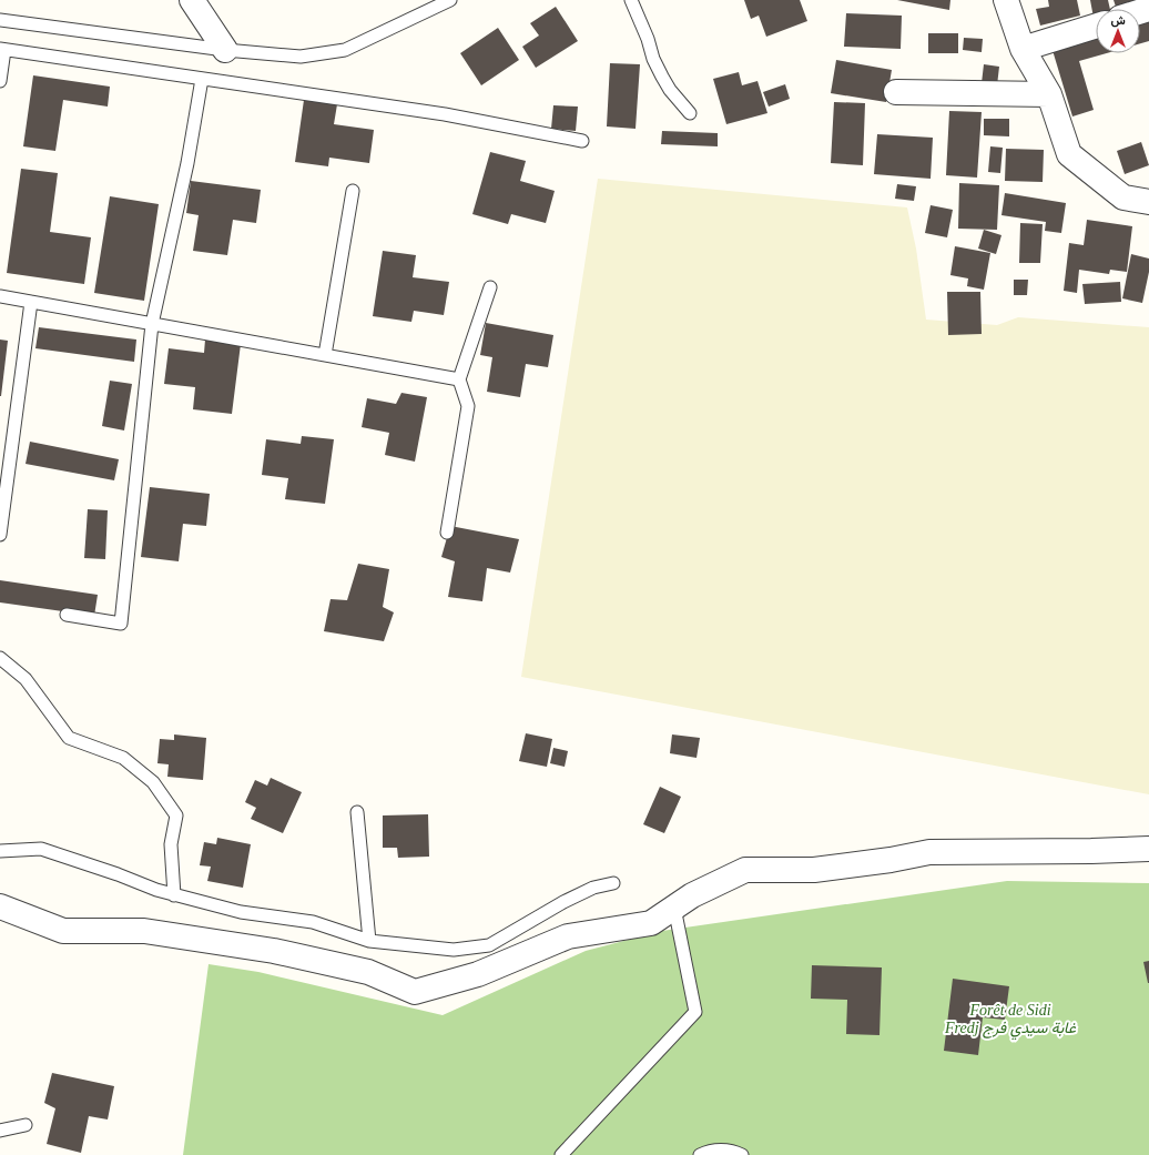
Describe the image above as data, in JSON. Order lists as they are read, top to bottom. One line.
{"parks":["Forêt de Sidi Fredj غابة سيدي فرج"],"north":"top"}
